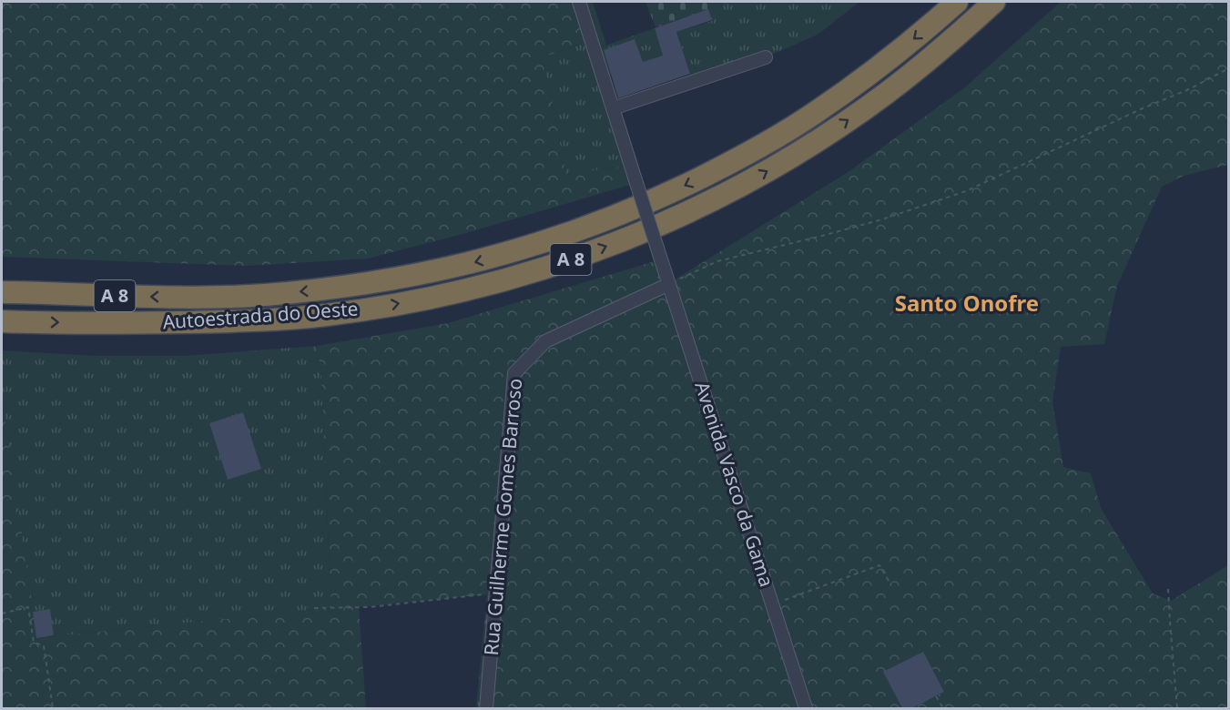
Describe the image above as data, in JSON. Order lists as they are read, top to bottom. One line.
{"streets":{"highway":["A 8","Autoestrada do Oeste"],"street":["Avenida Vasco da Gama","Rua Guilherme Gomes Barroso"]},"crossings":[["Avenida Vasco da Gama","Rua Guilherme Gomes Barroso"]],"districts":["Santo Onofre"]}
